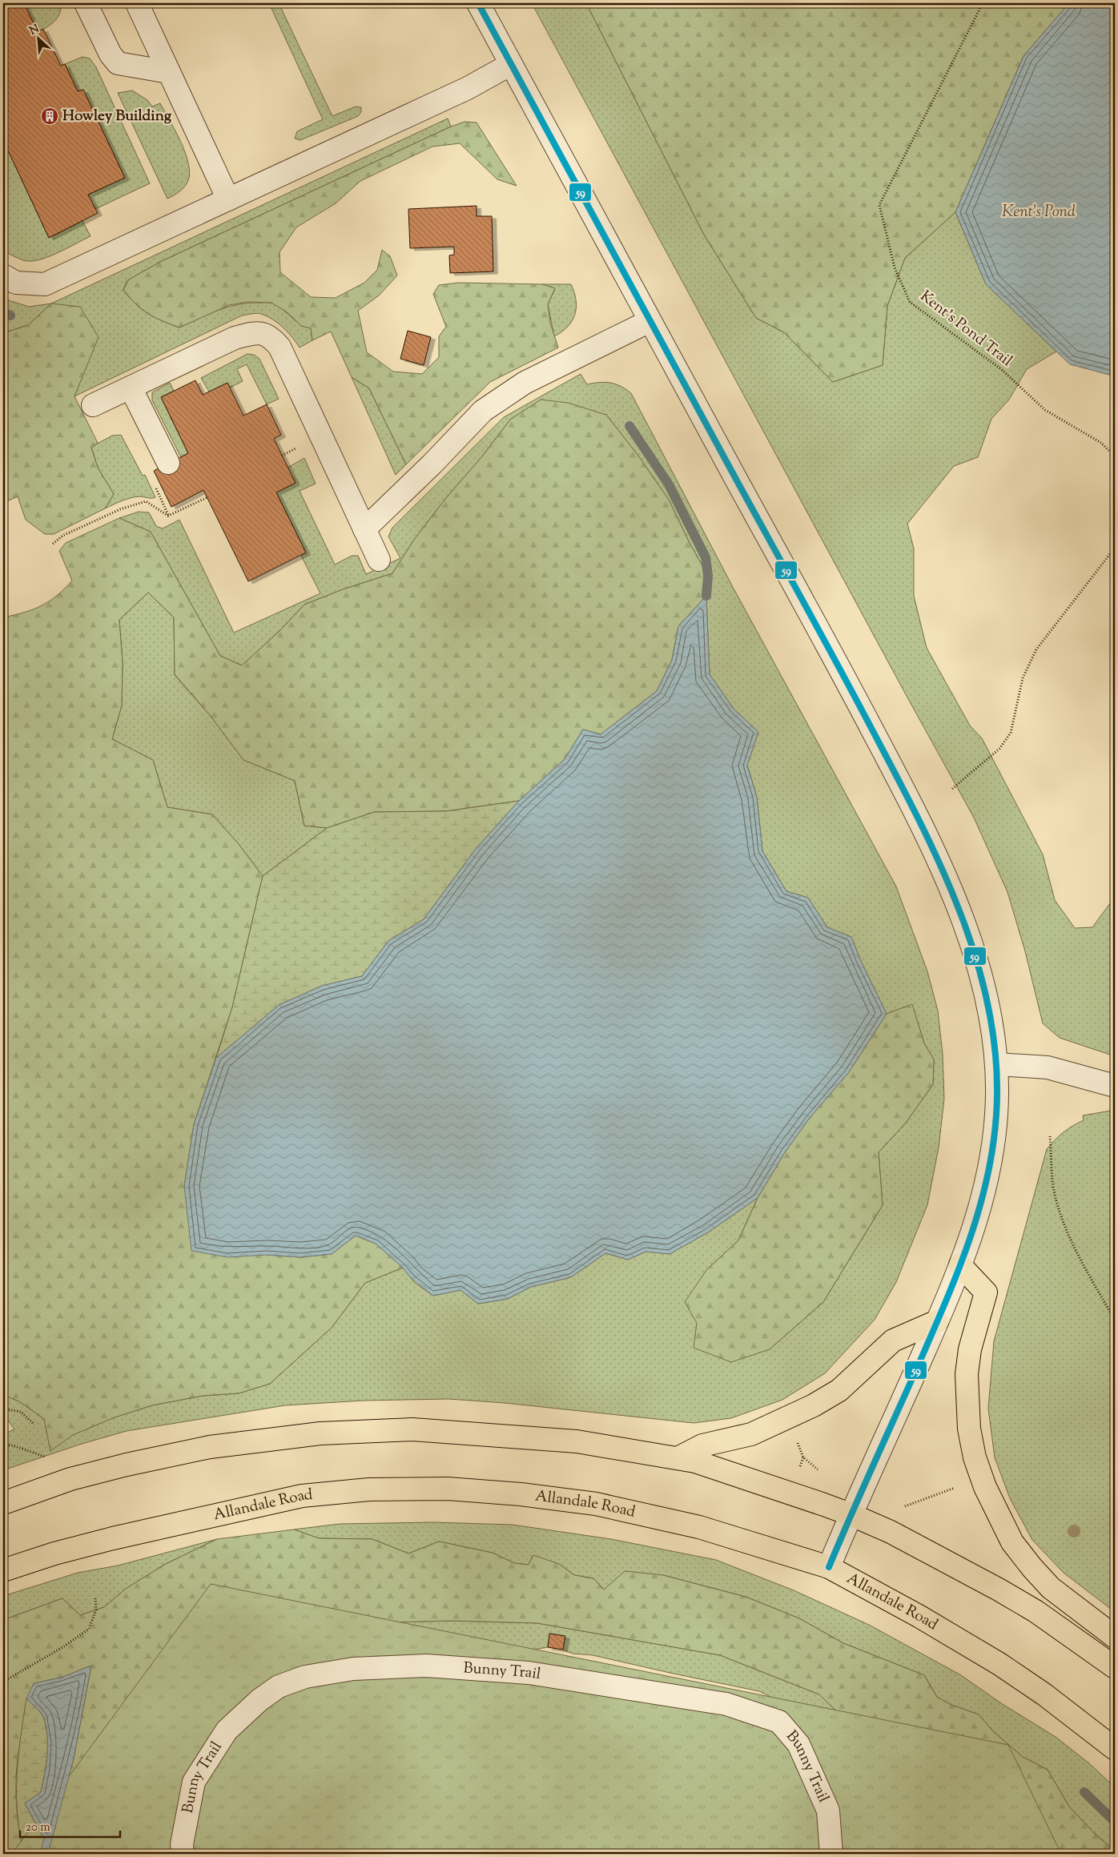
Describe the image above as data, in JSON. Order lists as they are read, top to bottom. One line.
{"streets":{"main road":["Allandale Road"],"street":["Bunny Trail"],"path":["Kent's Pond Trail"]},"water":["Kent's Pond"],"places":{"building":["Howley Building"]},"lines":["transit line 59"],"scale_bar":"20 m","north":"top left"}
